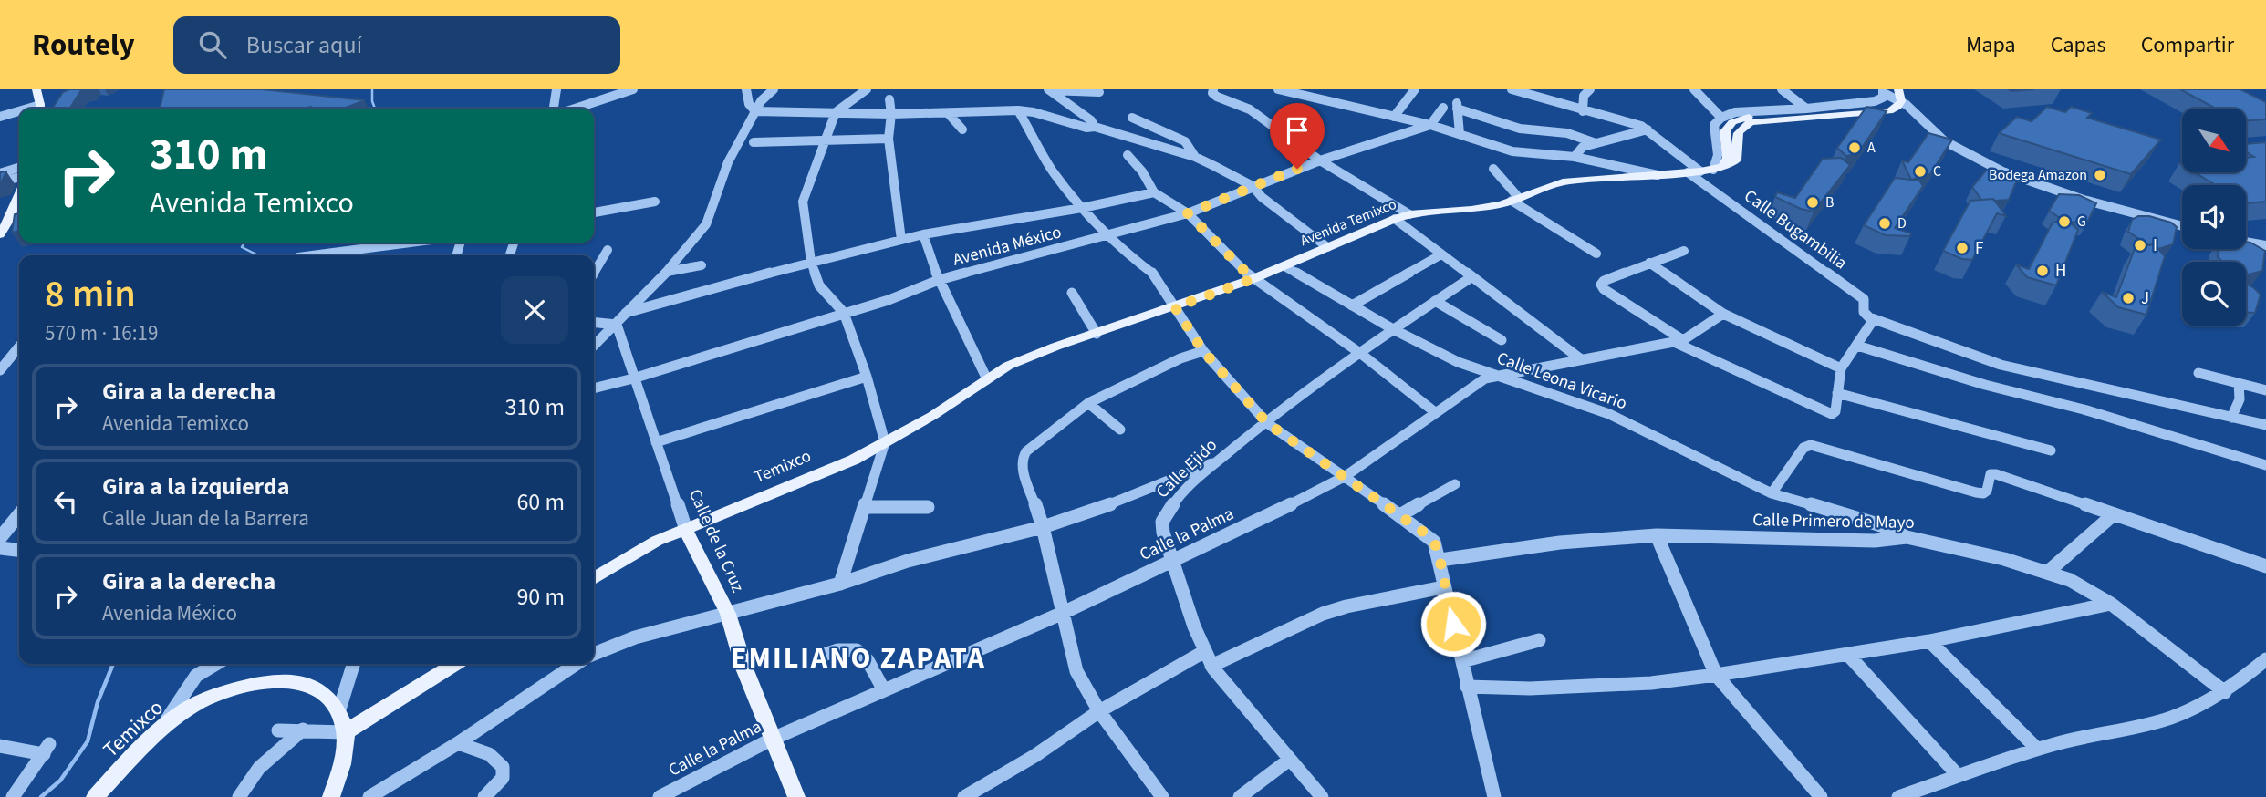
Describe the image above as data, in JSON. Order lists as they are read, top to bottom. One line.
{"streets":{"main road":["Avenida Temixco","Temixco","Calle de la Cruz"],"street":["Calle Bugambilia","Avenida México","Calle Leona Vicario","Calle Ejido","Calle Primero de Mayo","Calle la Palma"]},"crossings":[["Avenida Temixco","Calle Bugambilia"],["Avenida Temixco","Calle Leona Vicario"],["Avenida Temixco","Temixco"],["Avenida México","Calle de la Cruz"],["Calle Leona Vicario","Calle Ejido"],["Calle Leona Vicario","Calle Primero de Mayo"],["Calle Leona Vicario","Calle la Palma"],["Temixco","Calle de la Cruz"],["Calle Ejido","Calle la Palma"],["Calle la Palma","Calle de la Cruz"]],"districts":["EMILIANO ZAPATA"],"places":["A","C","Bodega Amazon","B","G","D","I","F","H","J"],"north":"bottom right","page":{"header":"Routely","search":"Buscar aquí","nav":["Mapa","Capas","Compartir"],"turn":["310 m","Avenida Temixco"],"heading":["8 min","570 m · 16:19"],"list":[{"name":"Gira a la derecha","note":"Avenida Temixco","value":"310 m"},{"name":"Gira a la izquierda","note":"Calle Juan de la Barrera","value":"60 m"},{"name":"Gira a la derecha","note":"Avenida México","value":"90 m"}]}}
